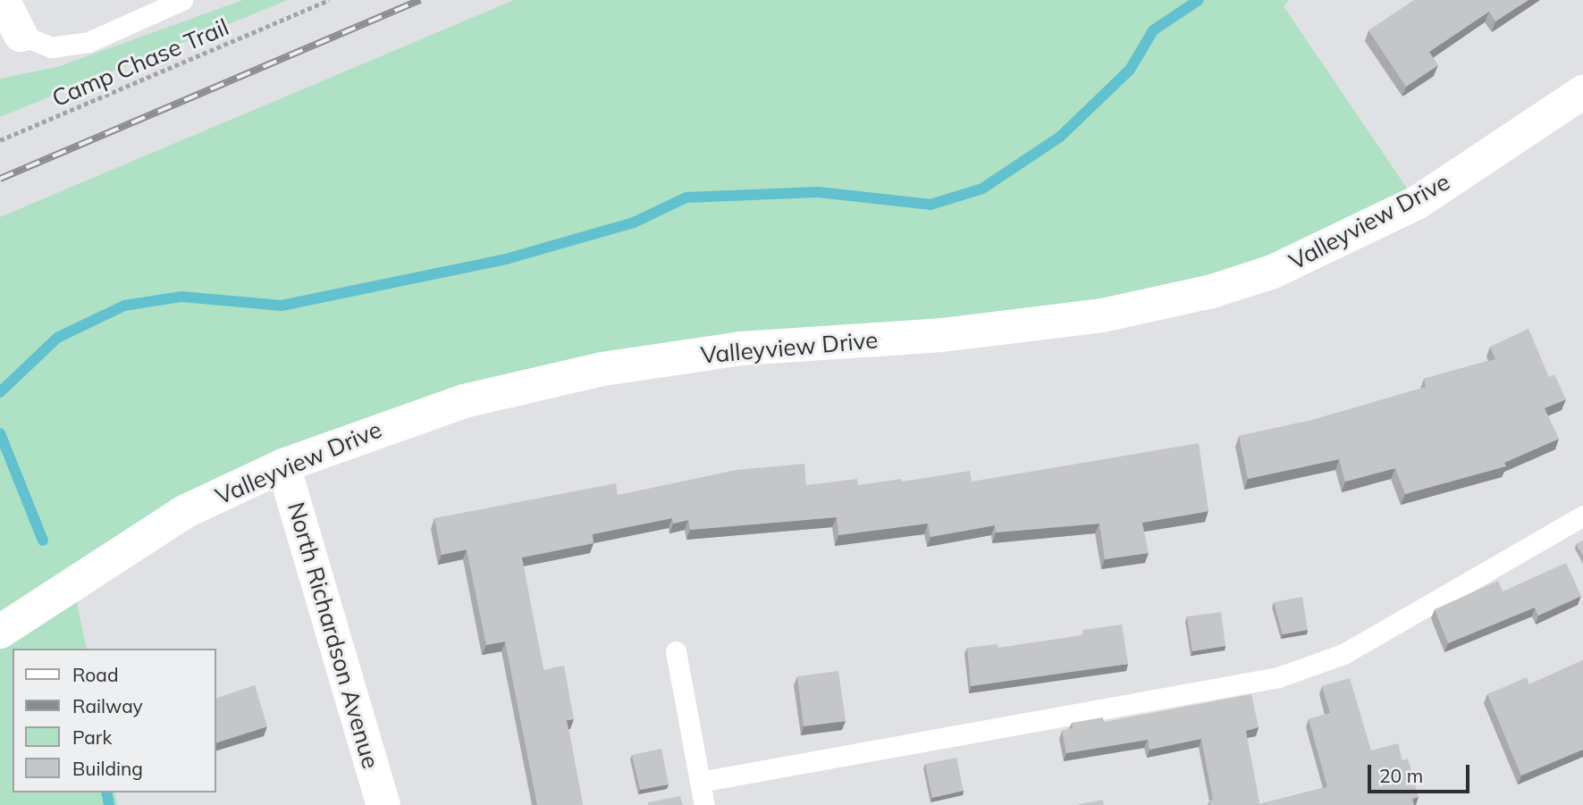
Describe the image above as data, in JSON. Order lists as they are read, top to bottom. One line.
{"streets":{"street":["Valleyview Drive","North Richardson Avenue"],"path":["Camp Chase Trail"]},"crossings":[["Valleyview Drive","North Richardson Avenue"]],"legend":["Road","Railway","Park","Building"],"scale_bar":"20 m"}
